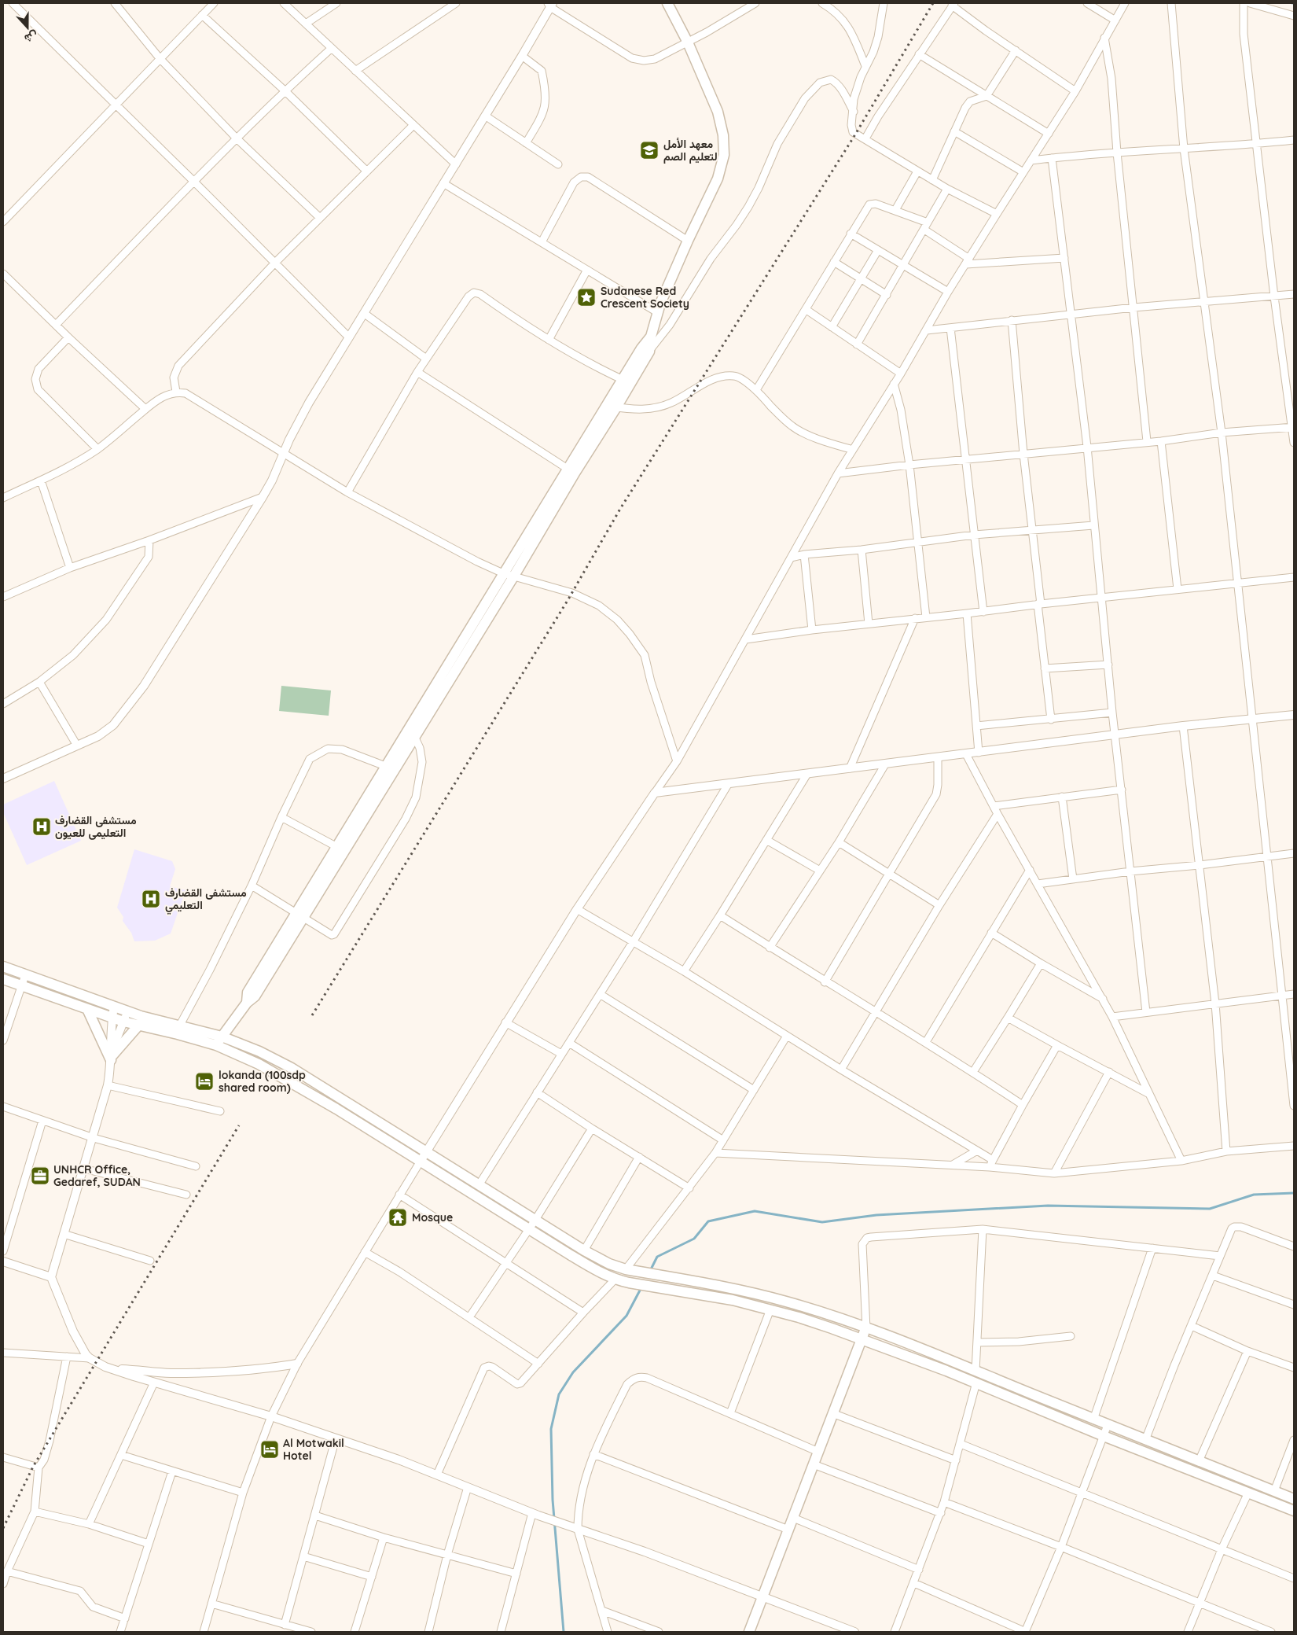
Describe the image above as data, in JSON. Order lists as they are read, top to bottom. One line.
{"places":{"school or university":["معهد الأمل لتعليم الصم"],"place":["Sudanese Red Crescent Society"],"hospital":["مستشفى القضارف التعليمى للعيون","مستشفى القضارف التعليمي"],"hotel":["lokanda (100sdp shared room)","Al Motwakil Hotel"],"office":["UNHCR Office, Gedaref, SUDAN"],"temple":["Mosque"]},"north":"bottom"}
